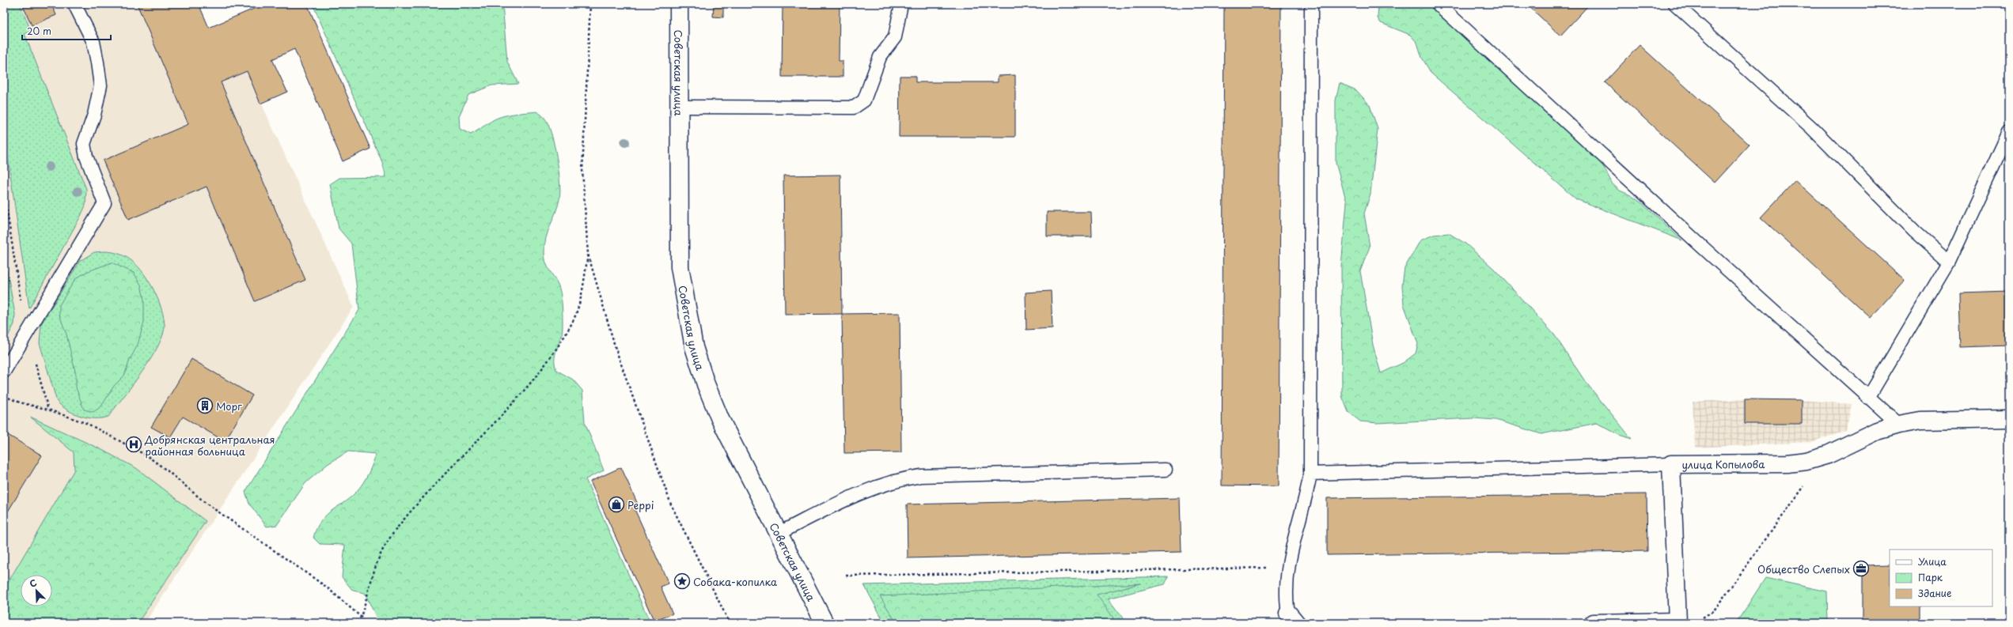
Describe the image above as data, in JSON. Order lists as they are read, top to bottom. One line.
{"streets":{"street":["Советская улица","улица Копылова"]},"places":{"building":["Морг"],"hospital":["Добрянская центральная районная больница"],"shop":["Peppi"],"office":["Общество Слепых"],"place":["Собака-копилка"]},"legend":["Улица","Парк","Здание"],"scale_bar":"20 m","north":"top left"}
